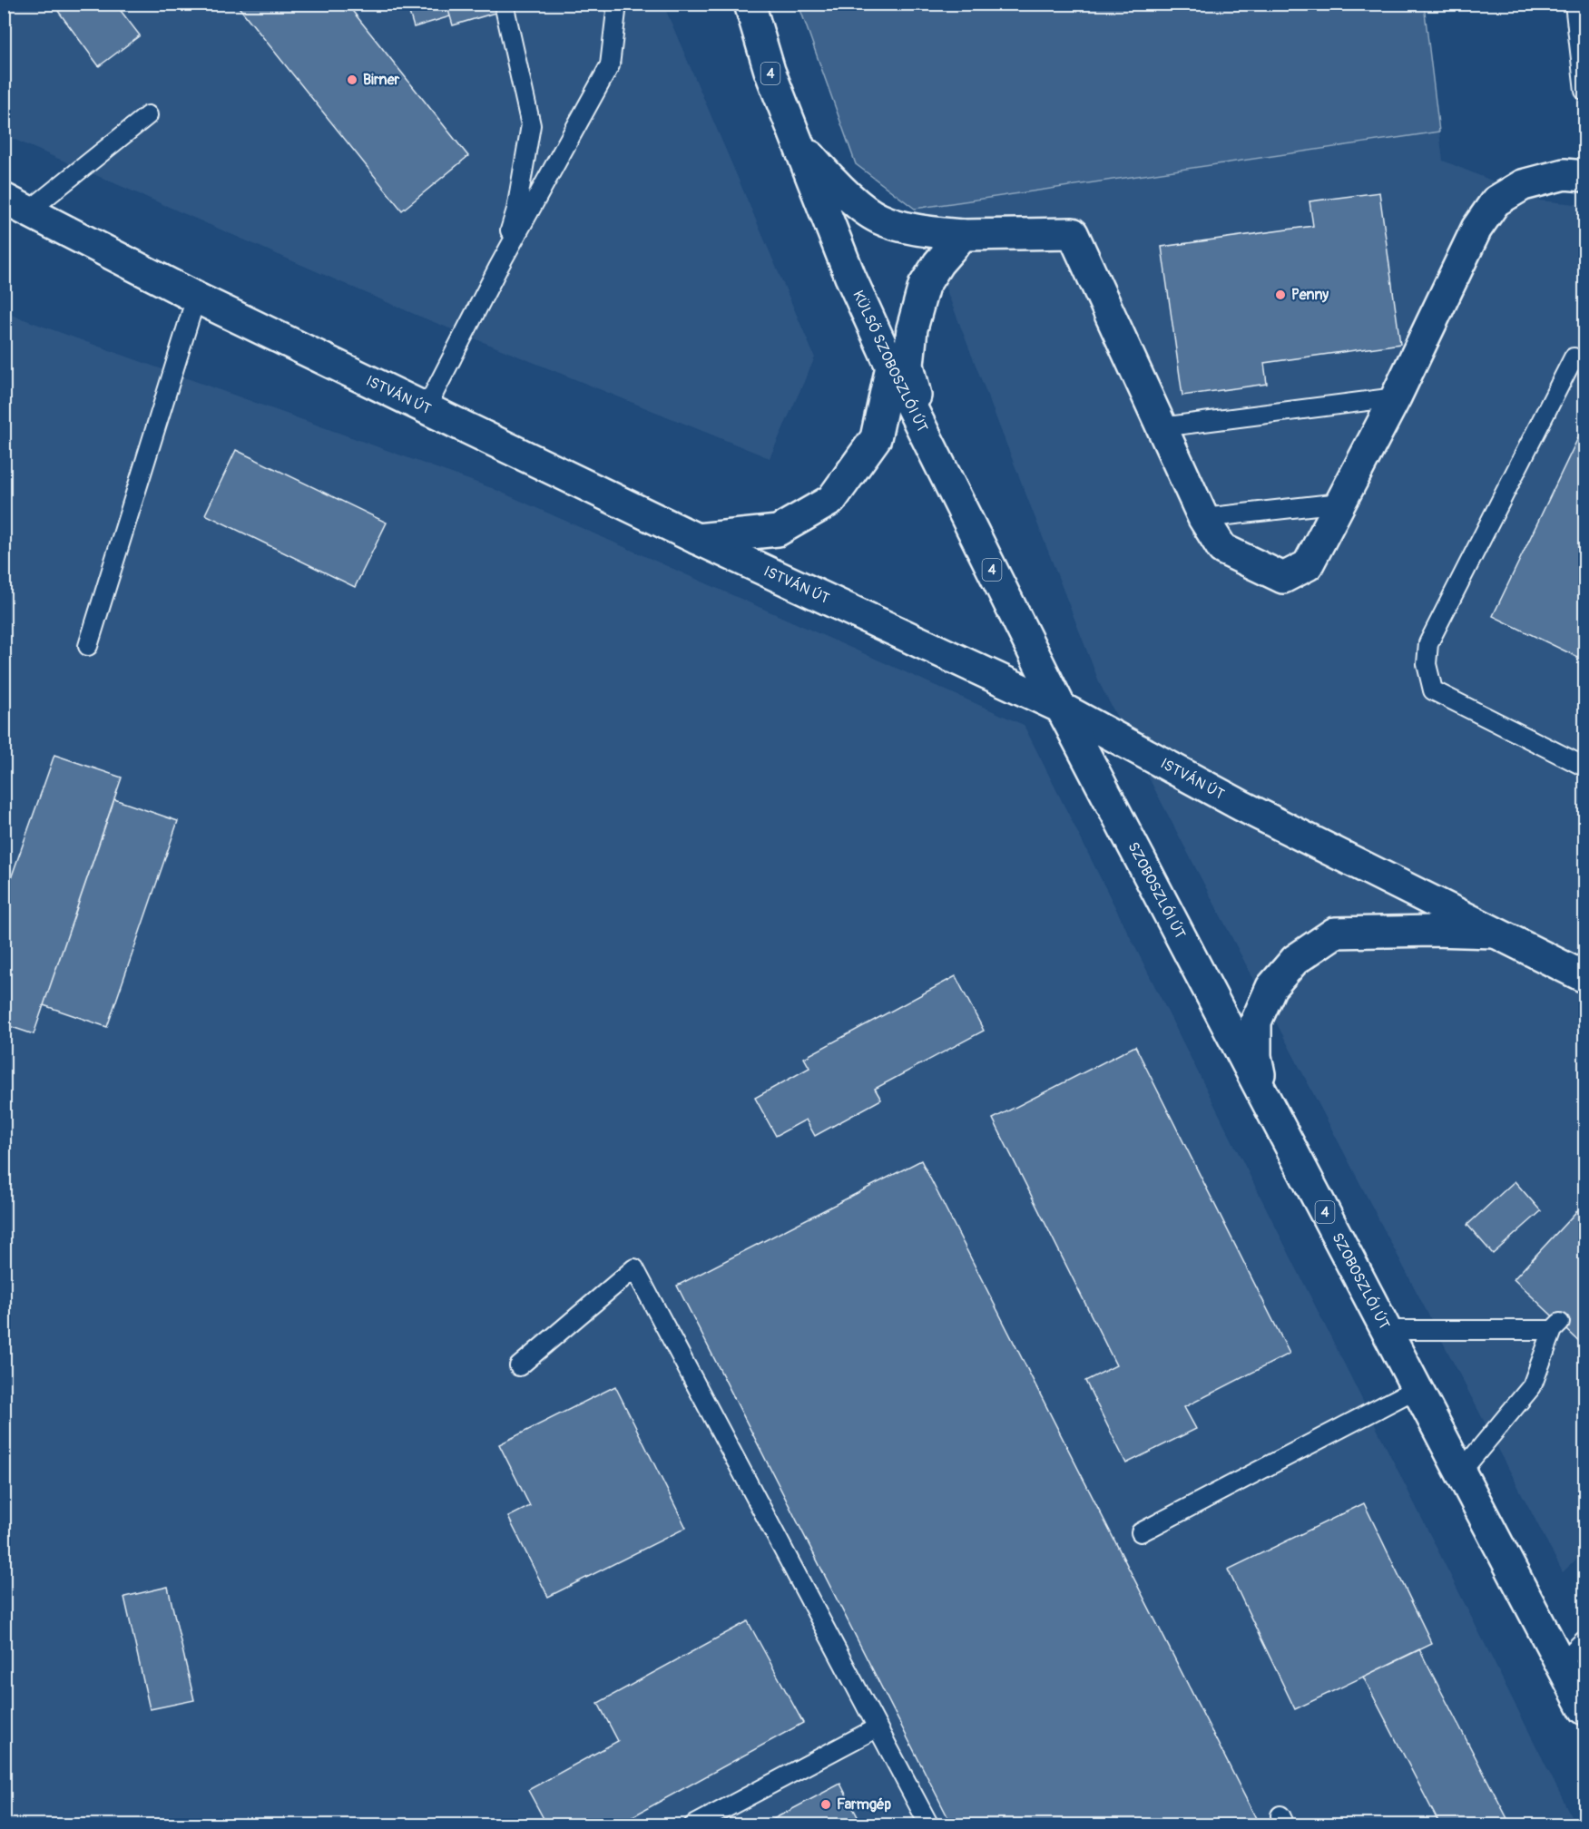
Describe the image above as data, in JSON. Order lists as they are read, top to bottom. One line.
{"streets":{"main road":["4","KÜLSŐ SZOBOSZLÓI ÚT","ISTVÁN ÚT","SZOBOSZLÓI ÚT"]},"crossings":[["KÜLSŐ SZOBOSZLÓI ÚT","ISTVÁN ÚT"],["KÜLSŐ SZOBOSZLÓI ÚT","SZOBOSZLÓI ÚT"],["ISTVÁN ÚT","SZOBOSZLÓI ÚT"]],"places":["Birner","Penny","Farmgép"]}
